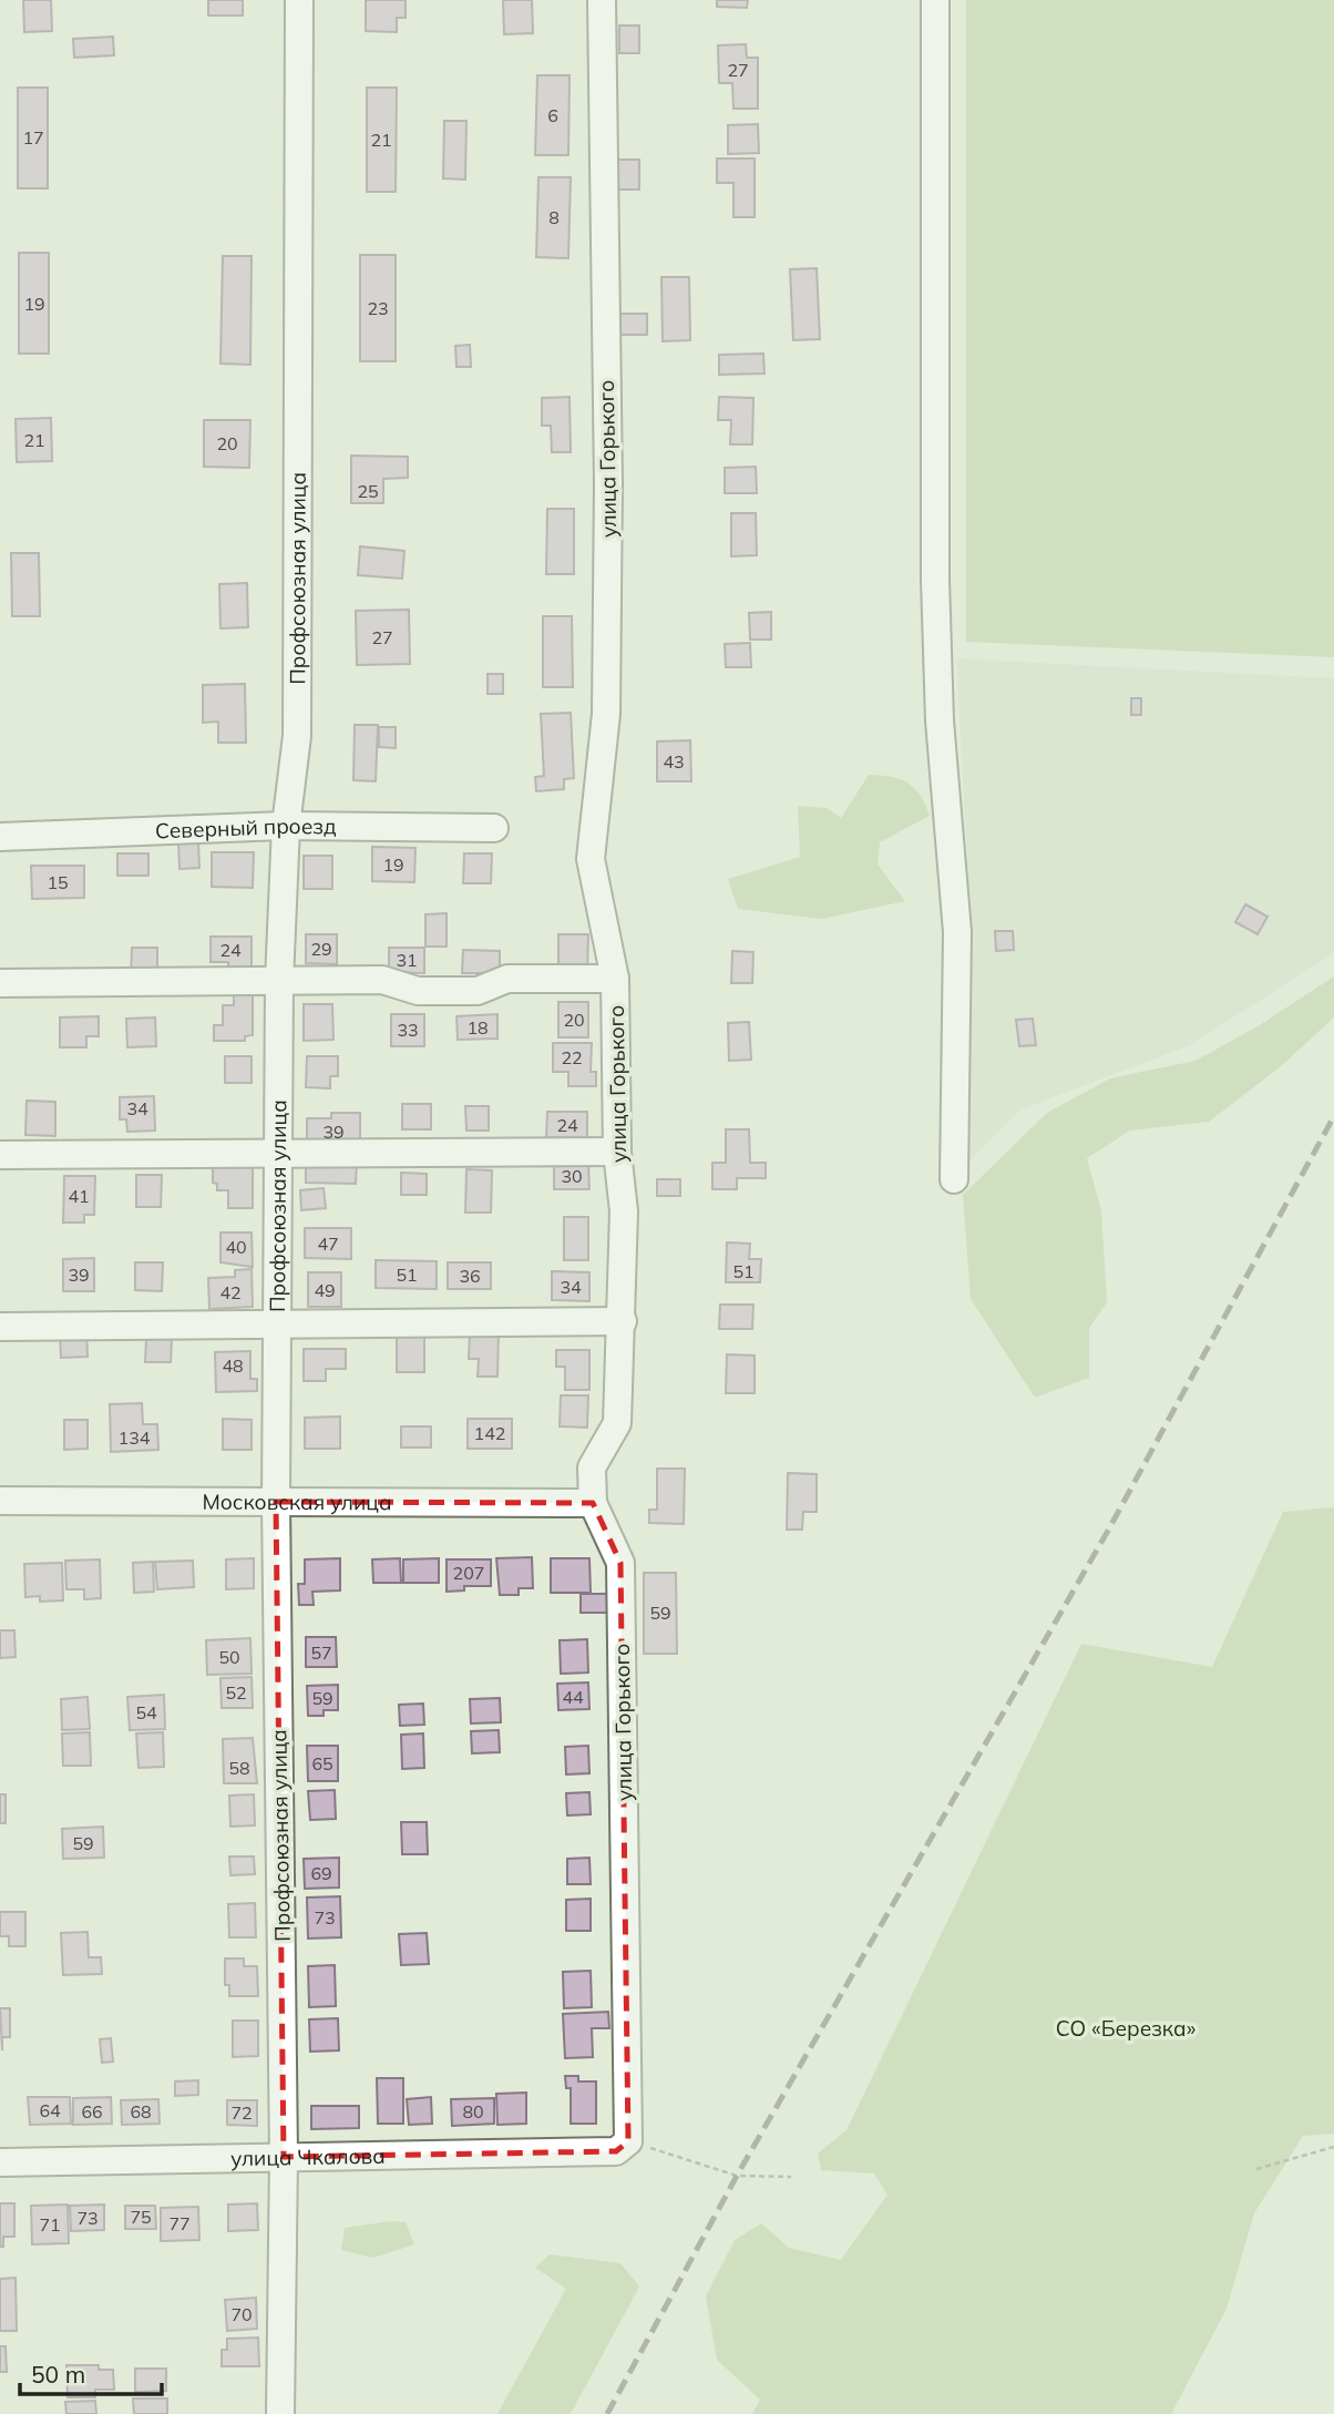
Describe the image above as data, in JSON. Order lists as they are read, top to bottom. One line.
{"streets":{"street":["улица Горького","Профсоюзная улица","Северный проезд","Московская улица","улица Чкалова"]},"crossings":[["улица Горького","Московская улица"],["улица Горького","улица Чкалова"],["Профсоюзная улица","Северный проезд"],["Профсоюзная улица","Московская улица"],["Профсоюзная улица","улица Чкалова"]],"parks":["СО «Березка»"],"house_numbers":["27","6","17","21","8","19","23","21","20","25","27","43","19","15","29","24","31","20","18","33","22","34","24","39","30","41","47","40","51","39","51","36","34","49","42","48","142","134","207","59","57","50","52","44","59","54","65","58","59","69","73","64","66","68","80","72","75","73","77","71","70"],"scale_bar":"50 m"}
